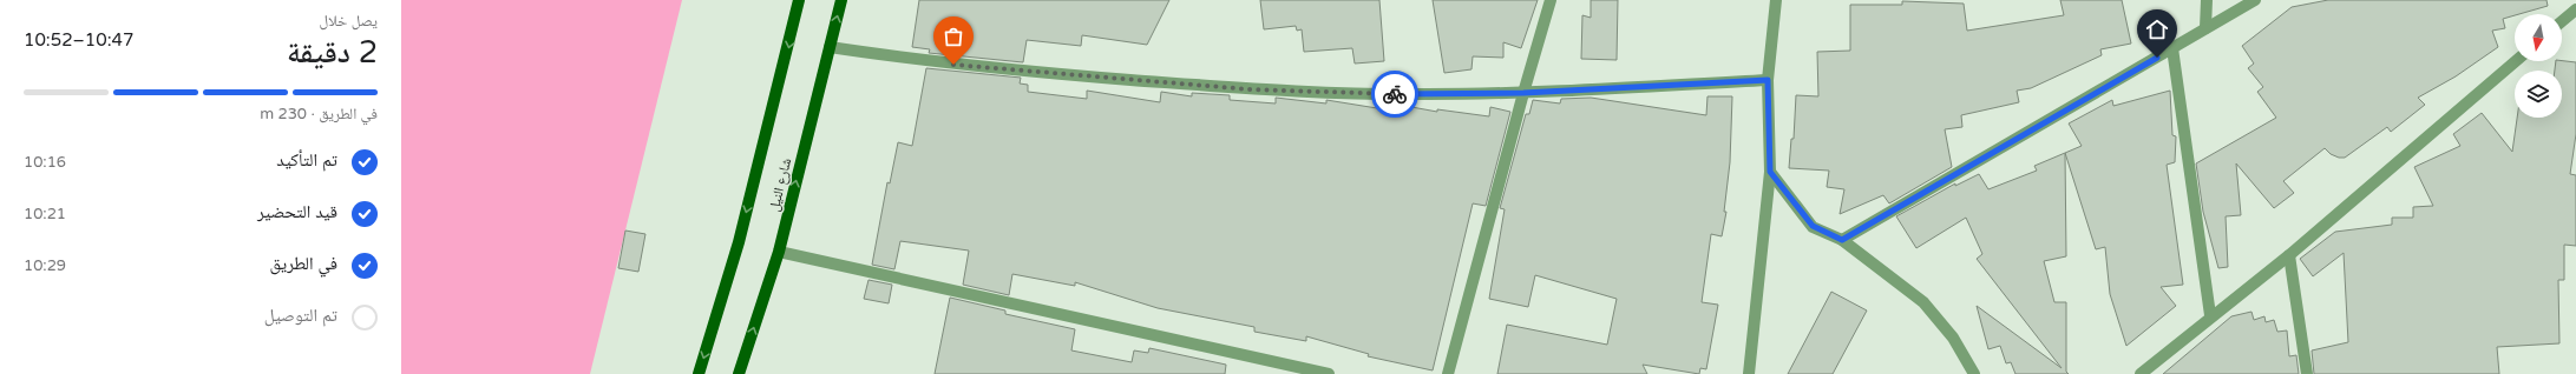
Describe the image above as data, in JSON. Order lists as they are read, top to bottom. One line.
{"streets":{"main road":["شارع النيل"]},"north":"bottom","page":{"heading":["2 دقيقة","يصل خلال","10:47–10:52"],"bar":"في الطريق · 230 m","list":[["تم التأكيد","10:16"],["قيد التحضير","10:21"],["في الطريق","10:29"],"تم التوصيل"]}}
